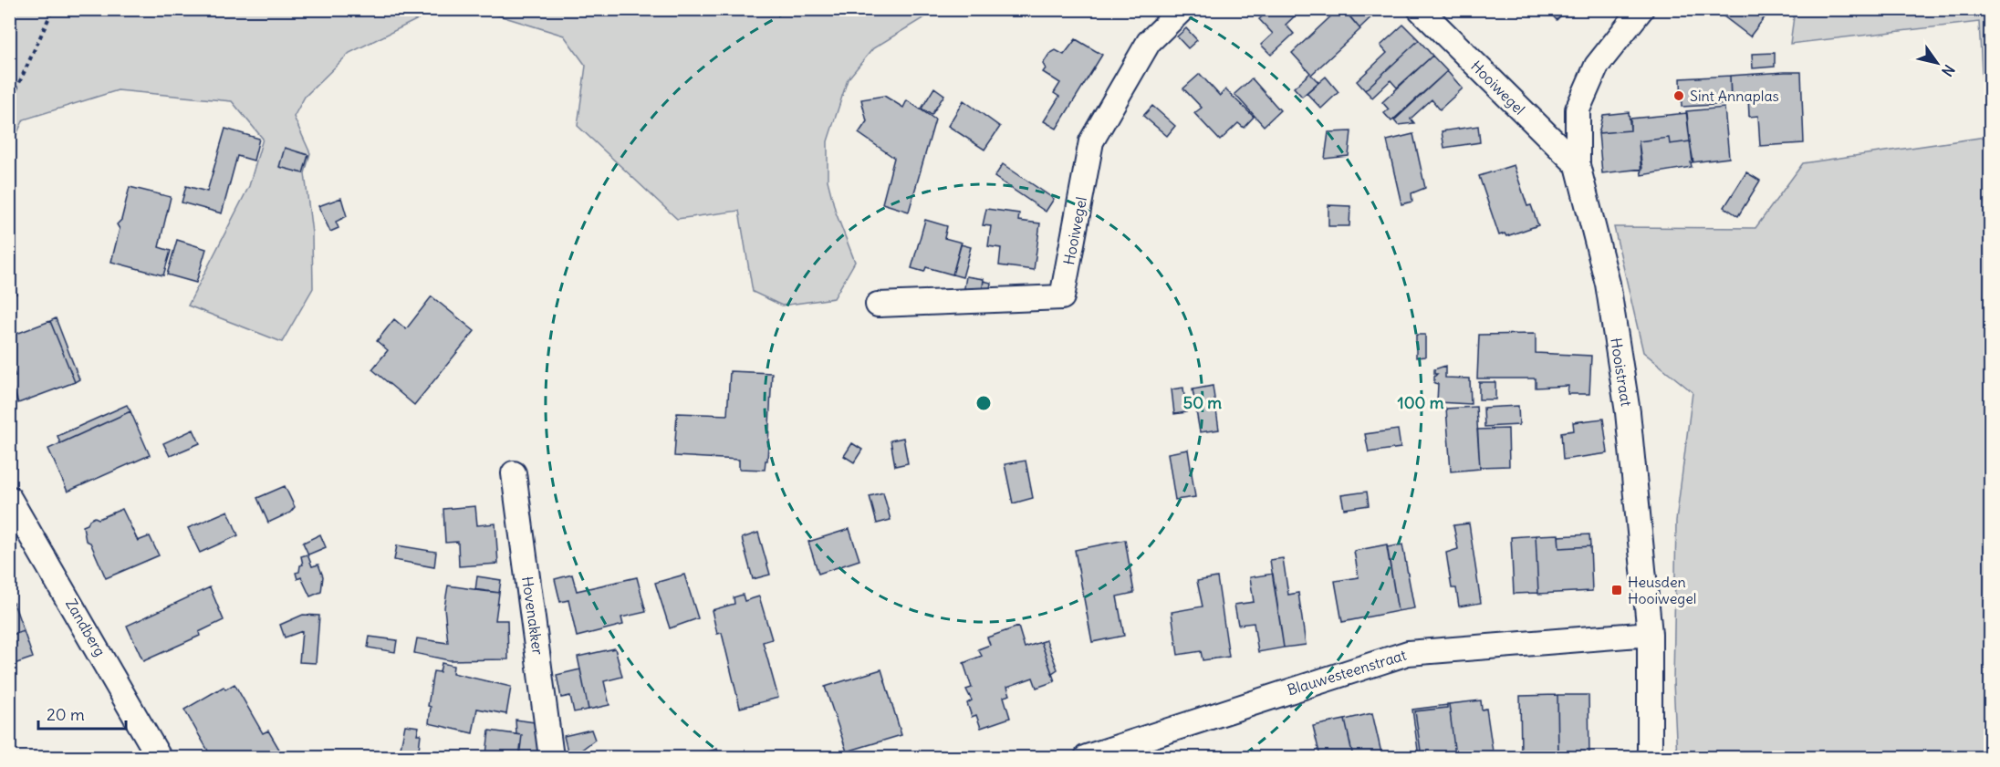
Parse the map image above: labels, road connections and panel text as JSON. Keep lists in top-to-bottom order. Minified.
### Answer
{"streets":{"street":["Hooiwegel","Hooistraat","Hovenakker","Zandberg","Blauwesteenstraat"]},"crossings":[["Hooiwegel","Hooistraat"],["Hooistraat","Blauwesteenstraat"]],"places":{"other":["Sint Annaplas"],"transit":["Heusden Hooiwegel"]},"scale_bar":"20 m","north":"bottom right","rings":["50 m","100 m"]}
